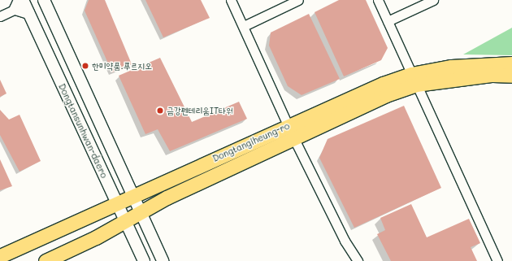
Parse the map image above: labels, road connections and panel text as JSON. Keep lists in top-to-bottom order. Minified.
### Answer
{"streets":{"main road":["Dongtangiheung-ro"],"street":["Dongtansunhwan-daero"]},"crossings":[["Dongtansunhwan-daero","Dongtangiheung-ro"]],"places":["한미약품.푸르지오","금강펜테리움IT타워"]}
